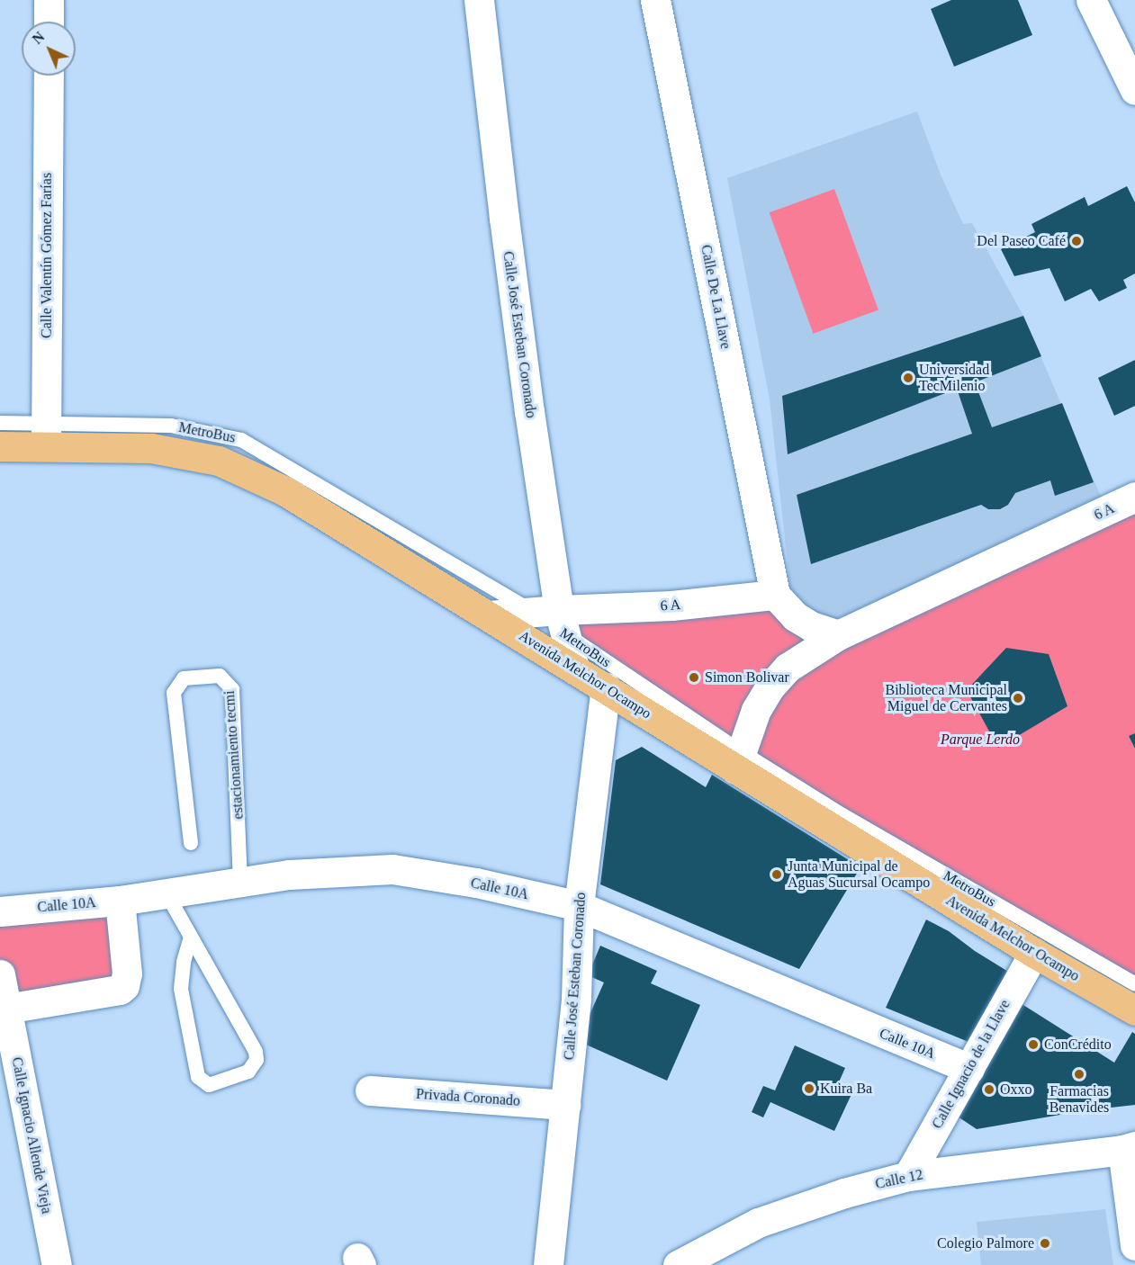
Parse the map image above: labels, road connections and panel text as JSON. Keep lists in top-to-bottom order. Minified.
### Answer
{"streets":{"main road":["Avenida Melchor Ocampo"],"street":["Calle Valentín Gómez Farías","Calle De La Llave","Calle José Esteban Coronado","6 A","Calle 10A","Calle Ignacio de la Llave","Privada Coronado","Calle Ignacio Allende Vieja","Calle 12"],"lane":["MetroBus","estacionamiento tecmi"]},"crossings":[["Calle Valentín Gómez Farías","MetroBus"],["Calle Valentín Gómez Farías","Avenida Melchor Ocampo"],["Calle De La Llave","6 A"],["Calle José Esteban Coronado","MetroBus"],["Calle José Esteban Coronado","6 A"],["Calle José Esteban Coronado","Avenida Melchor Ocampo"],["Calle José Esteban Coronado","Calle 10A"],["Calle José Esteban Coronado","Privada Coronado"],["MetroBus","6 A"],["MetroBus","Avenida Melchor Ocampo"],["6 A","Avenida Melchor Ocampo"],["Avenida Melchor Ocampo","Calle Ignacio de la Llave"],["estacionamiento tecmi","Calle 10A"],["Calle 10A","Calle Ignacio de la Llave"],["Calle Ignacio de la Llave","Calle 12"]],"parks":["Parque Lerdo"],"places":["Del Paseo Café","Universidad TecMilenio","Simon Bolivar","Biblioteca Municipal Miguel de Cervantes","Junta Municipal de Aguas Sucursal Ocampo","ConCrédito","Farmacias Benavides","Kuira Ba","Oxxo","Colegio Palmore"],"north":"top left"}
